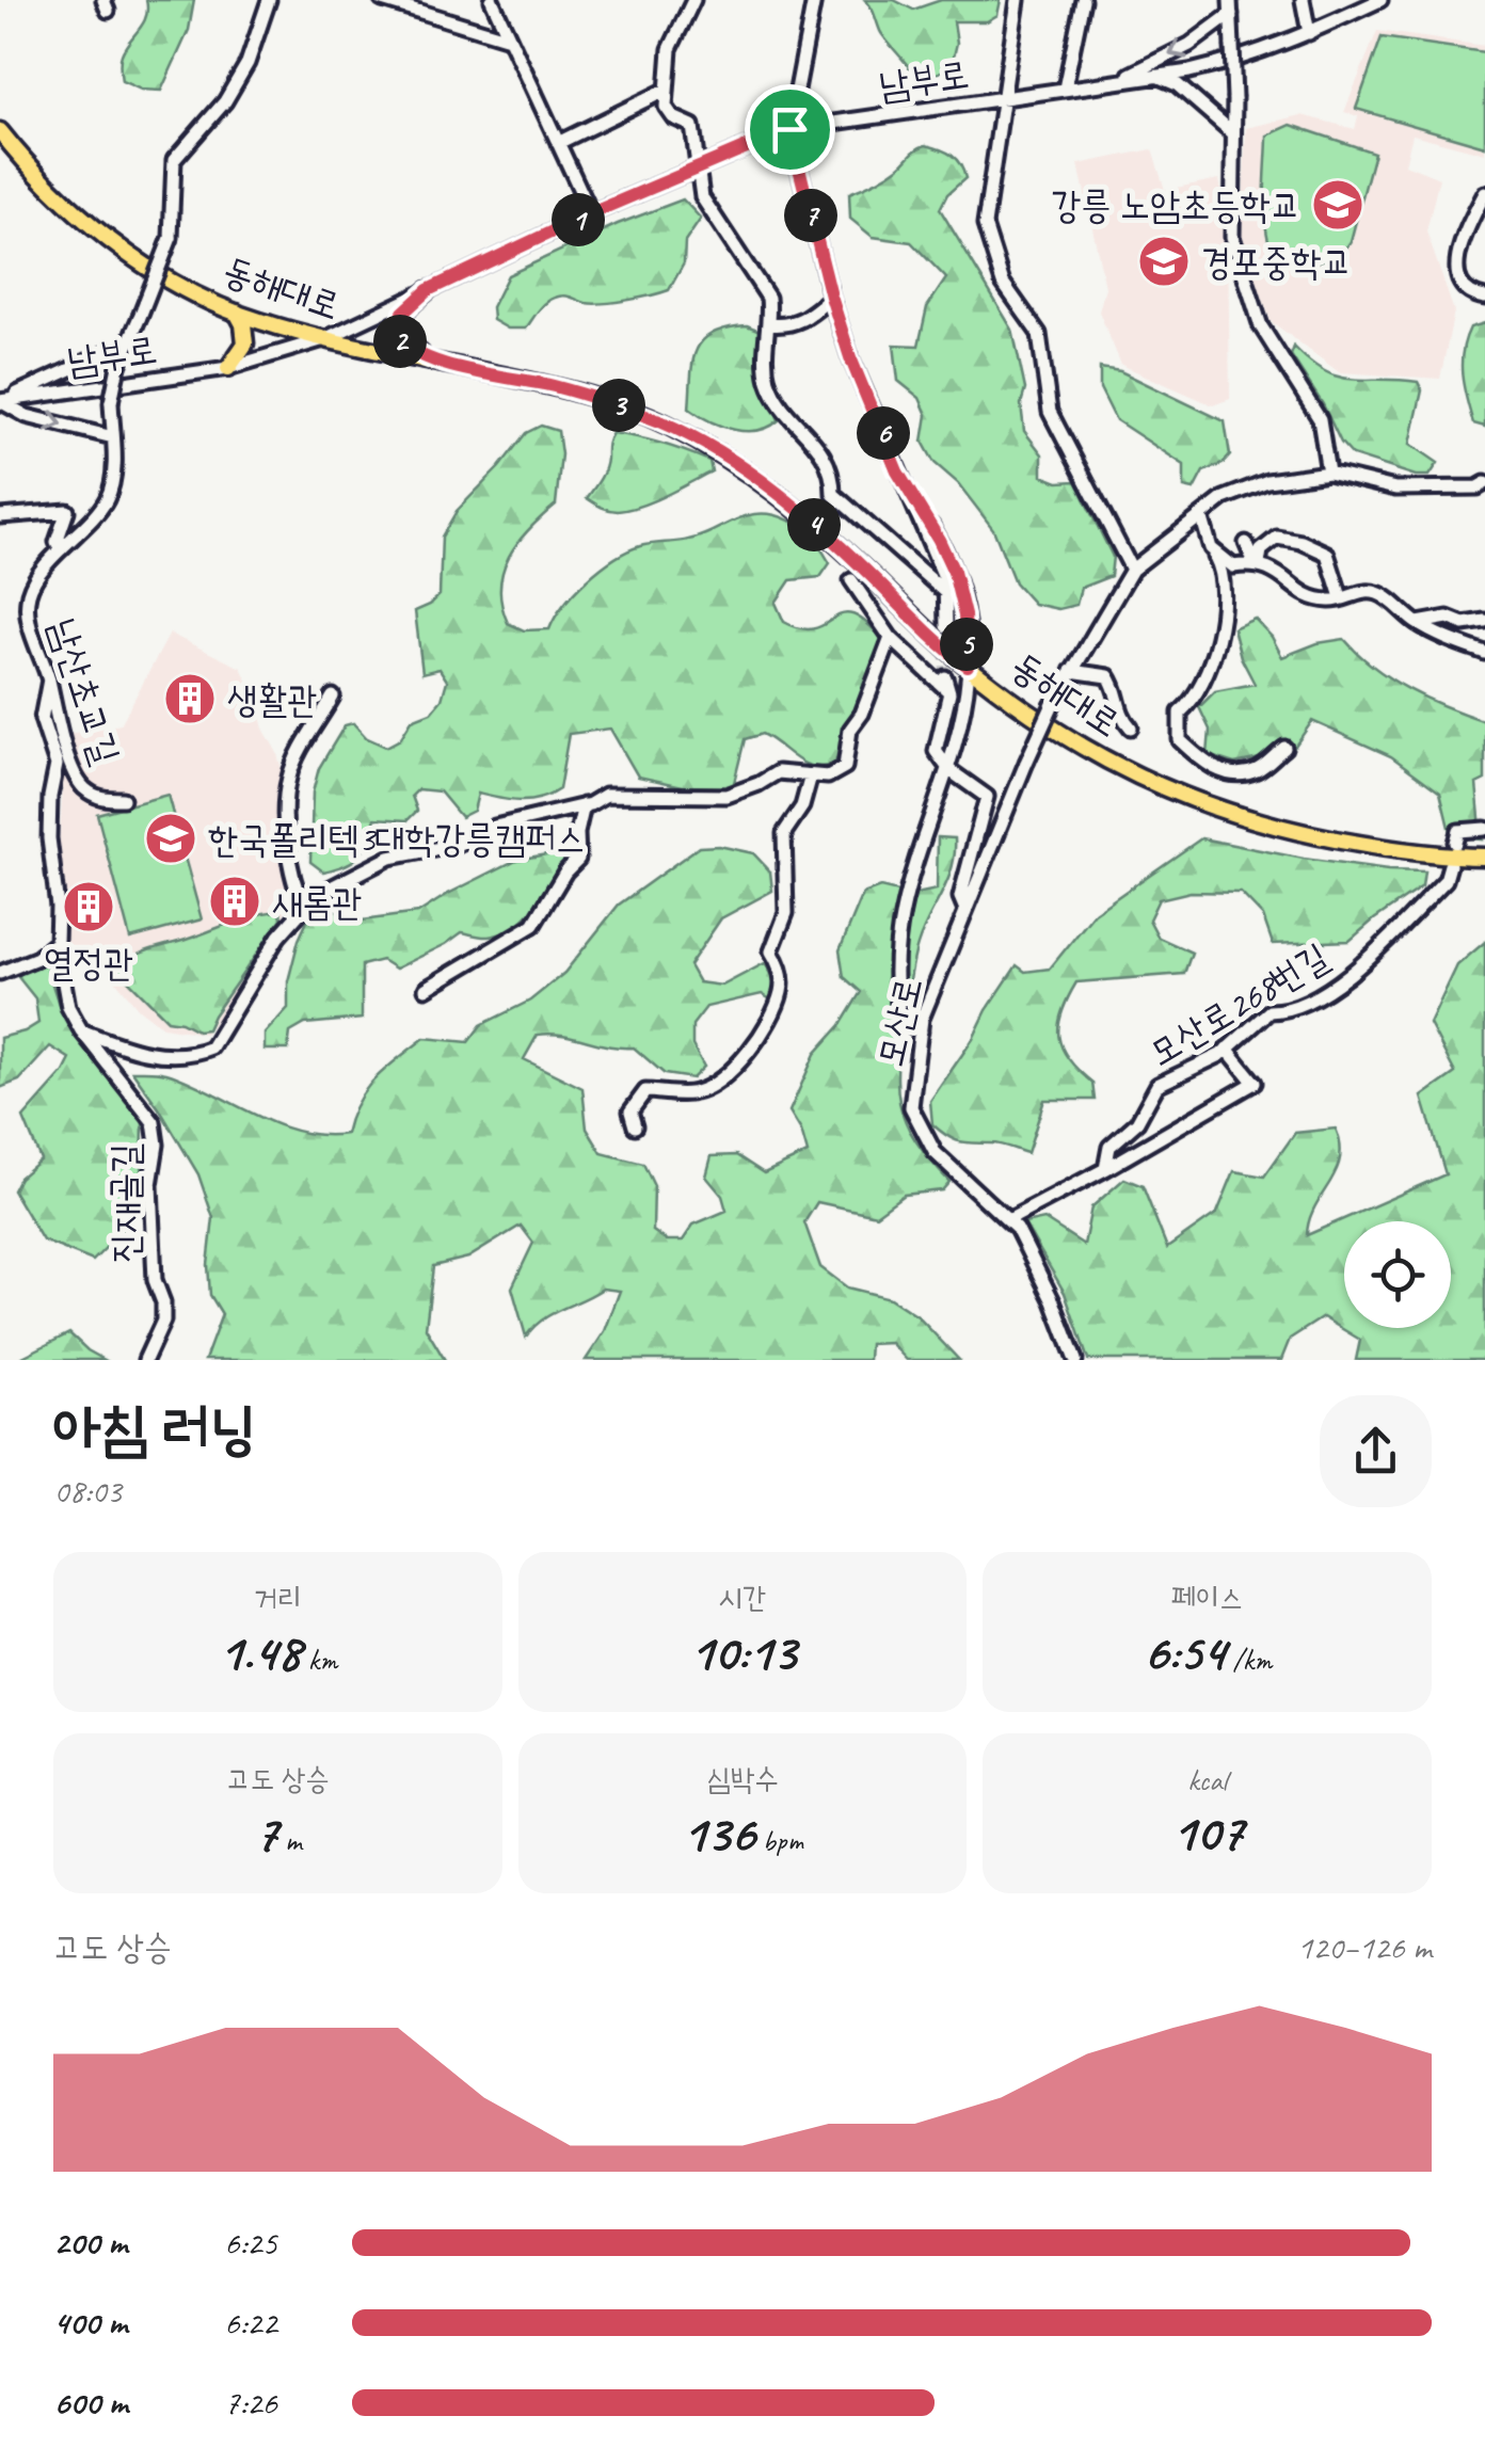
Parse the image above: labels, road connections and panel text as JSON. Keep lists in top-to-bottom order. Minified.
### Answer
{"streets":{"main road":["동해대로"],"street":["남부로","남산초교길","모산로268번길","모산로","진재골길"]},"crossings":[["남부로","동해대로"],["남산초교길","진재골길"],["모산로268번길","모산로"]],"places":{"school or university":["강릉 노암초등학교","경포중학교","한국폴리텍3대학강릉캠퍼스"],"building":["생활관","새롬관","열정관"]},"page":{"pins":["7","1","2","3","6","4","5"],"heading":["아침 러닝","08:03"],"stats":[["거리","1.48 km"],["시간","10:13"],["페이스","6:54 /km"],["고도 상승","7 m"],["심박수","136 bpm"],["kcal","107"]],"chart":["고도 상승","120–126 m"],"list":[{"name":"200 m","note":"6:25"},{"name":"400 m","note":"6:22"},{"name":"600 m","note":"7:26"}]}}
